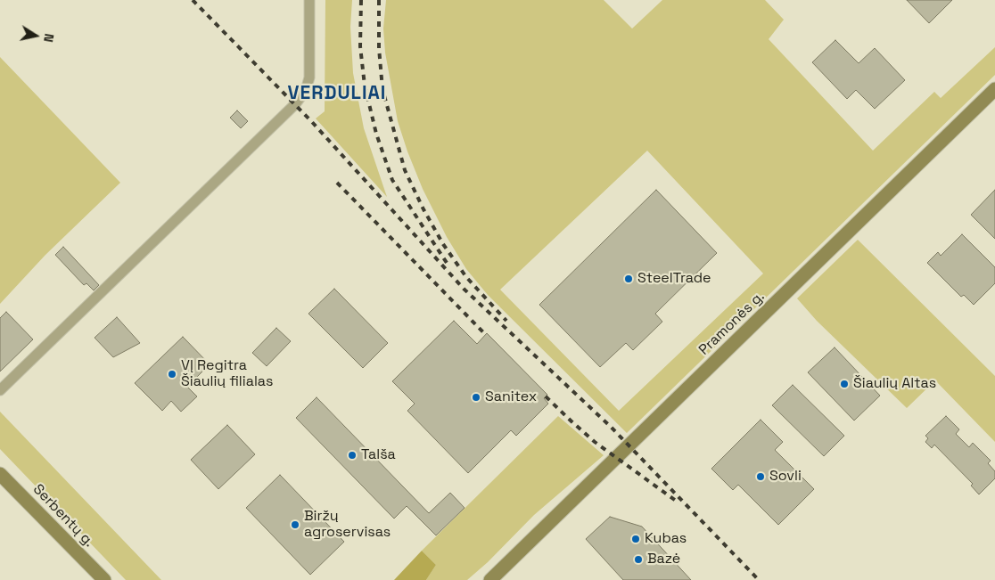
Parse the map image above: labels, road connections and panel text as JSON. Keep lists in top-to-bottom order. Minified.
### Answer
{"streets":{"main road":["Pramonės g.","Serbentų g."]},"districts":["VERDULIAI"],"places":["SteelTrade","VĮ Regitra Šiaulių filialas","Šiaulių Altas","Sanitex","Talša","Sovli","Biržų agroservisas","Kubas","Bazė"],"north":"right"}
